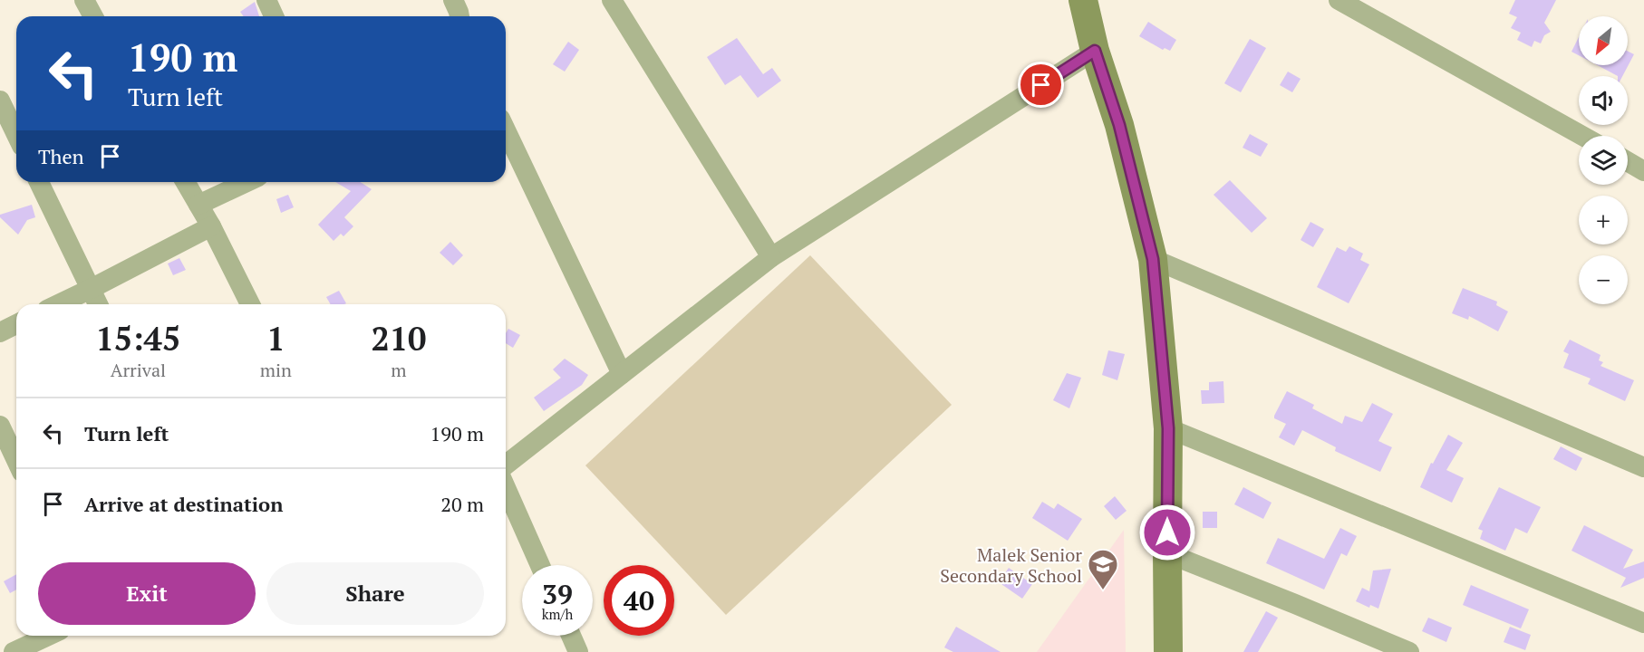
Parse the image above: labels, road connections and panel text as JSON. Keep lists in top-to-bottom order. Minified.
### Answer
{"places":{"school or university":["Malek Senior Secondary School"]},"north":"bottom left","page":{"map_buttons":["+","−"],"turn":["190 m","Turn left"],"then":"Then","eta":["15:45","Arrival","1","min","210","m"],"list":[{"name":"Turn left","value":"190 m"},{"name":"Arrive at destination","value":"20 m"}],"buttons":["Exit","Share"],"speed":"39 km/h","limit":"40"}}
